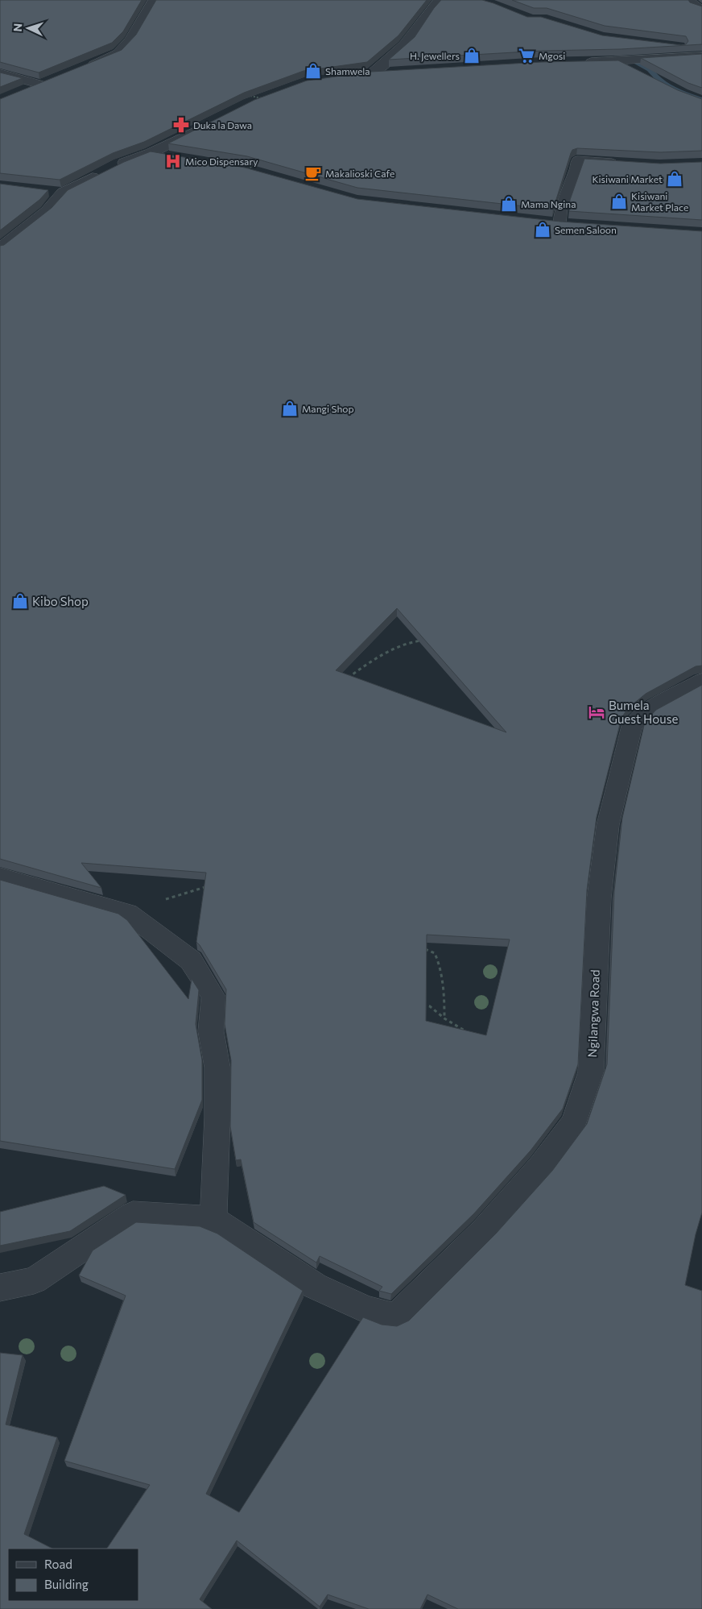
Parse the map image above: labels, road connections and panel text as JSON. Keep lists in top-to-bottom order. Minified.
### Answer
{"streets":{"street":["Ngilangwa Road"]},"places":{"shop":["H. Jewellers","Shamwela","Kisiwani Market","Kisiwani Market Place","Mama Ngina","Semen Saloon","Mangi Shop","Kibo Shop"],"supermarket":["Mgosi"],"pharmacy":["Duka la Dawa"],"hospital":["Mico Dispensary"],"cafe":["Makalioski Cafe"],"hotel":["Bumela Guest House"]},"legend":["Road","Building"],"north":"left"}
